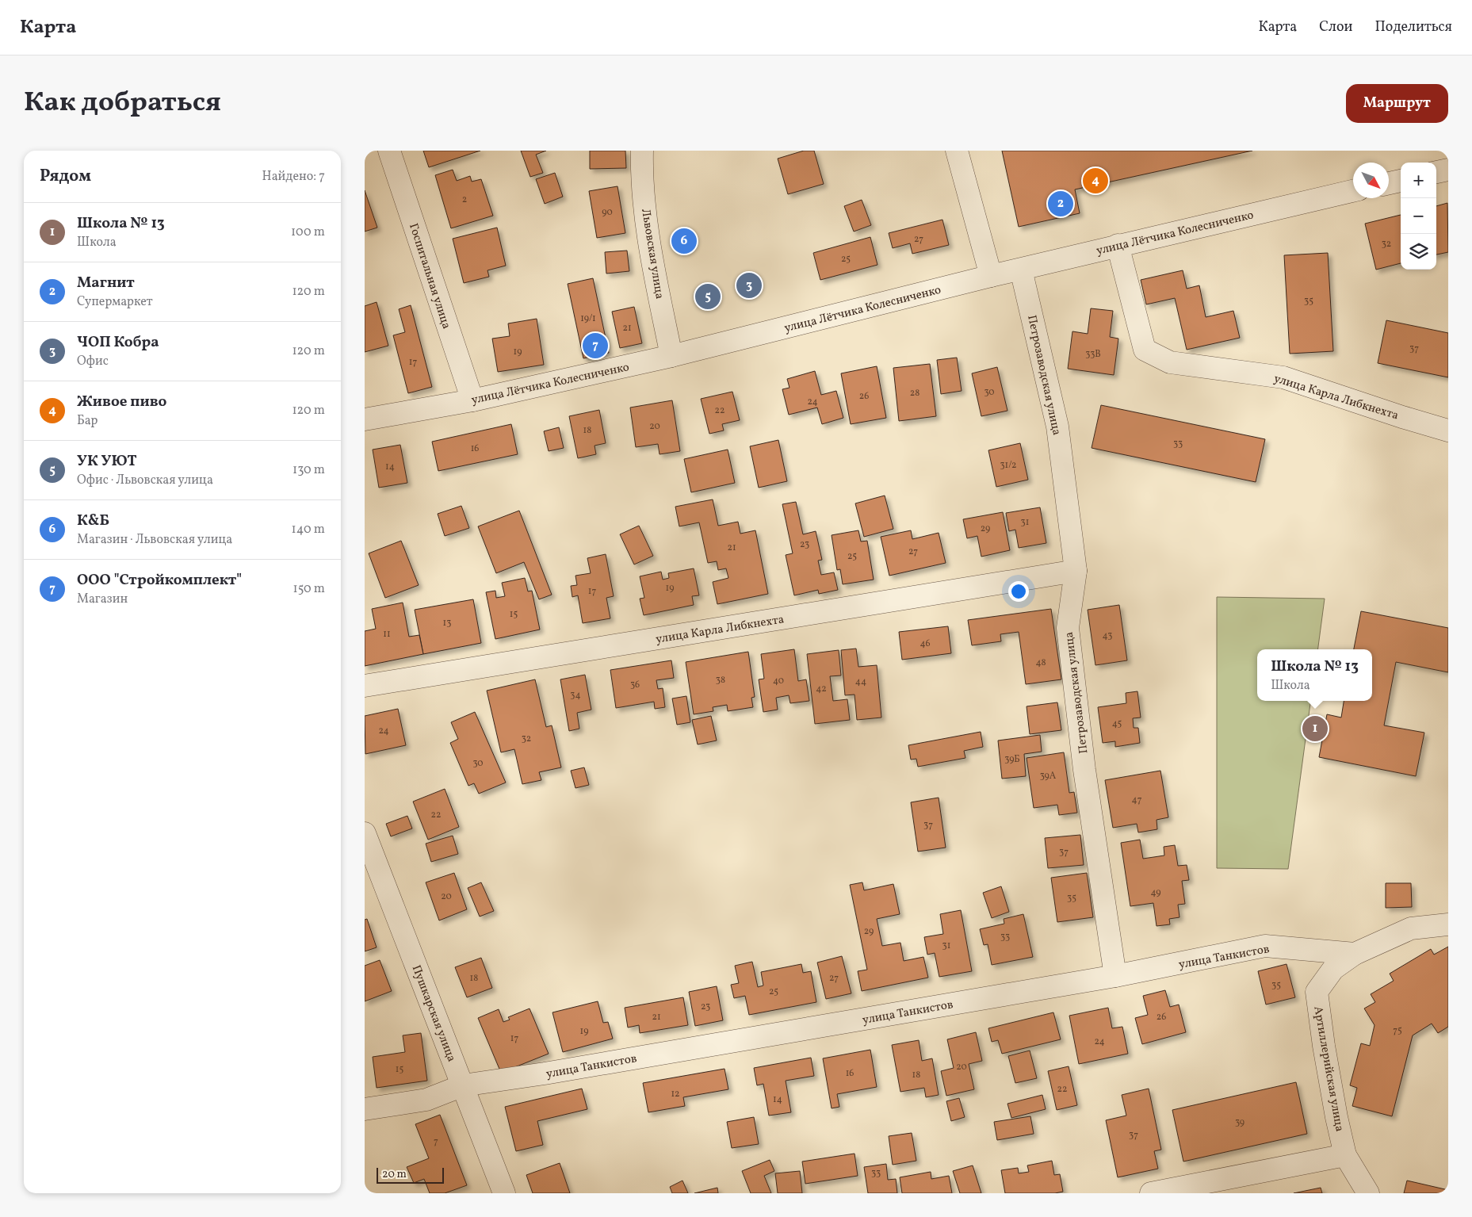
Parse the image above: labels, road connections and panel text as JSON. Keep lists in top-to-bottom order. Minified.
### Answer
{"streets":{"street":["улица Лётчика Колесниченко","Львовская улица","Госпитальная улица","Петрозаводская улица","улица Карла Либкнехта","улица Танкистов","Пушкарская улица","Артиллерийская улица"]},"crossings":[["улица Лётчика Колесниченко","Львовская улица"],["улица Лётчика Колесниченко","Госпитальная улица"],["улица Лётчика Колесниченко","Петрозаводская улица"],["улица Лётчика Колесниченко","улица Карла Либкнехта"],["Петрозаводская улица","улица Карла Либкнехта"],["Петрозаводская улица","улица Танкистов"],["улица Танкистов","Пушкарская улица"],["улица Танкистов","Артиллерийская улица"]],"house_numbers":["2","90","27","32","25","35","19/1","21","37","19","33В","17","30","28","26","24","22","20","18","33","16","31/2","14","31","29","23","21","27","25","19","17","15","13","11","43","46","48","38","40","44","36","42","34","45","24","32","39Б","30","39А","47","22","37","37","49","20","35","29","33","31","18","27","35","25","23","21","26","75","19","17","24","20","15","16","18","22","12","14","39","37","7","33"],"scale_bar":"20 m","north":"bottom right","page":{"header":"Карта","nav":["Карта","Слои","Поделиться"],"title":"Как добраться","buttons":"Маршрут","heading":["Рядом","Найдено: 7"],"map_buttons":["+","−"],"pins":["4","2","6","3","5","7","1"],"list":[{"mark":"1","name":"Школа № 13","note":"Школа","value":"100 m"},{"mark":"2","name":"Магнит","note":"Супермаркет","value":"120 m"},{"mark":"3","name":"ЧОП Кобра","note":"Офис","value":"120 m"},{"mark":"4","name":"Живое пиво","note":"Бар","value":"120 m"},{"mark":"5","name":"УК УЮТ","note":"Офис · Львовская улица","value":"130 m"},{"mark":"6","name":"К&Б","note":"Магазин · Львовская улица","value":"140 m"},{"mark":"7","name":"ООО \"Стройкомплект\"","note":"Магазин","value":"150 m"}],"popup":["Школа № 13","Школа"],"scale":"20 m"}}
